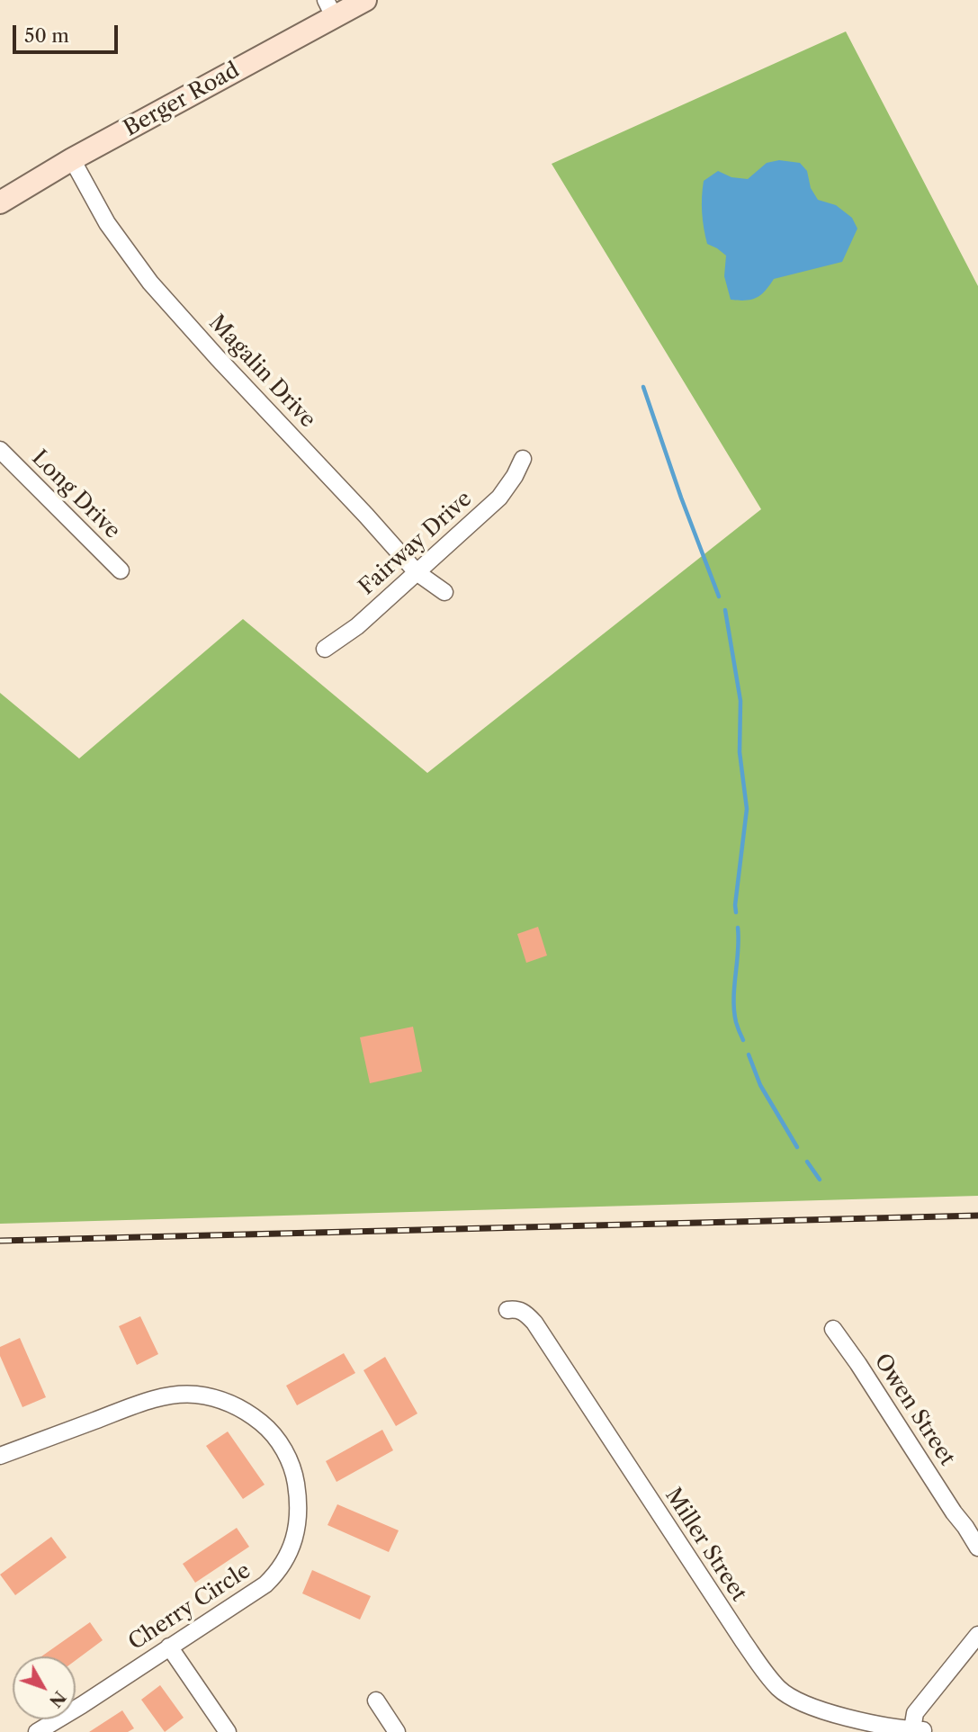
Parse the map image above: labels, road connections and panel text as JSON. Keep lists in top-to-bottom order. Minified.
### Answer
{"streets":{"street":["Berger Road","Magalin Drive","Long Drive","Fairway Drive","Owen Street","Miller Street","Cherry Circle"]},"crossings":[["Berger Road","Magalin Drive"],["Magalin Drive","Fairway Drive"]],"scale_bar":"50 m","north":"bottom right"}
